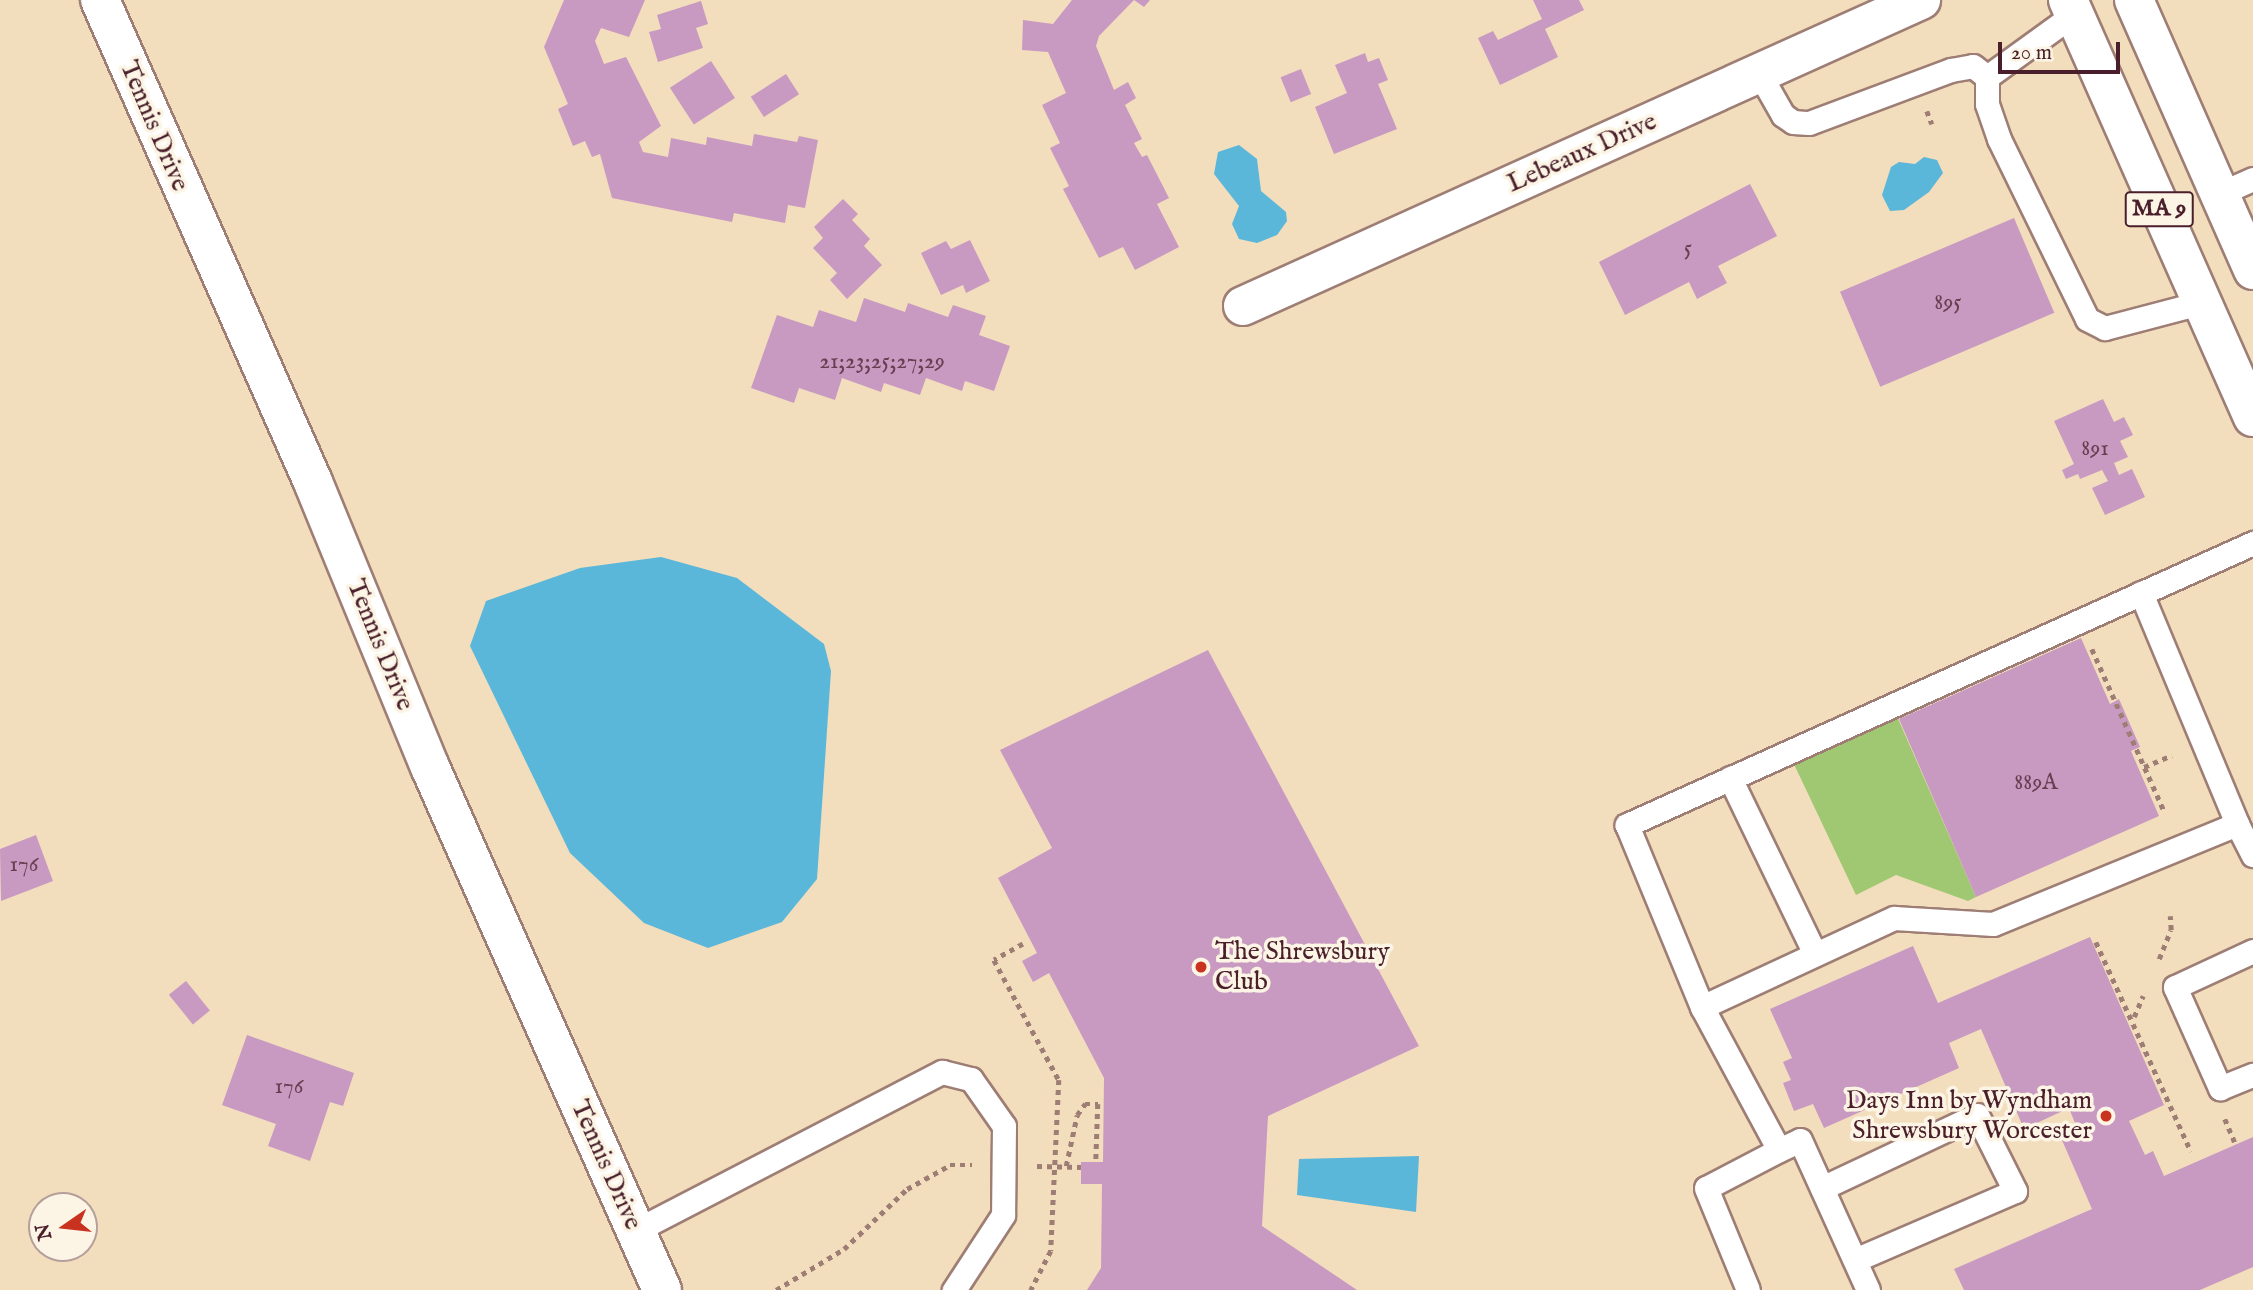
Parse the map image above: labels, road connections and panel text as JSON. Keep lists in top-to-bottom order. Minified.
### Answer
{"streets":{"main road":["Tennis Drive","Lebeaux Drive","MA 9"]},"places":["The Shrewsbury Club","Days Inn by Wyndham Shrewsbury Worcester"],"house_numbers":["5","895","21;23;25;27;29","891","889A","176","176"],"scale_bar":"20 m","north":"left"}
